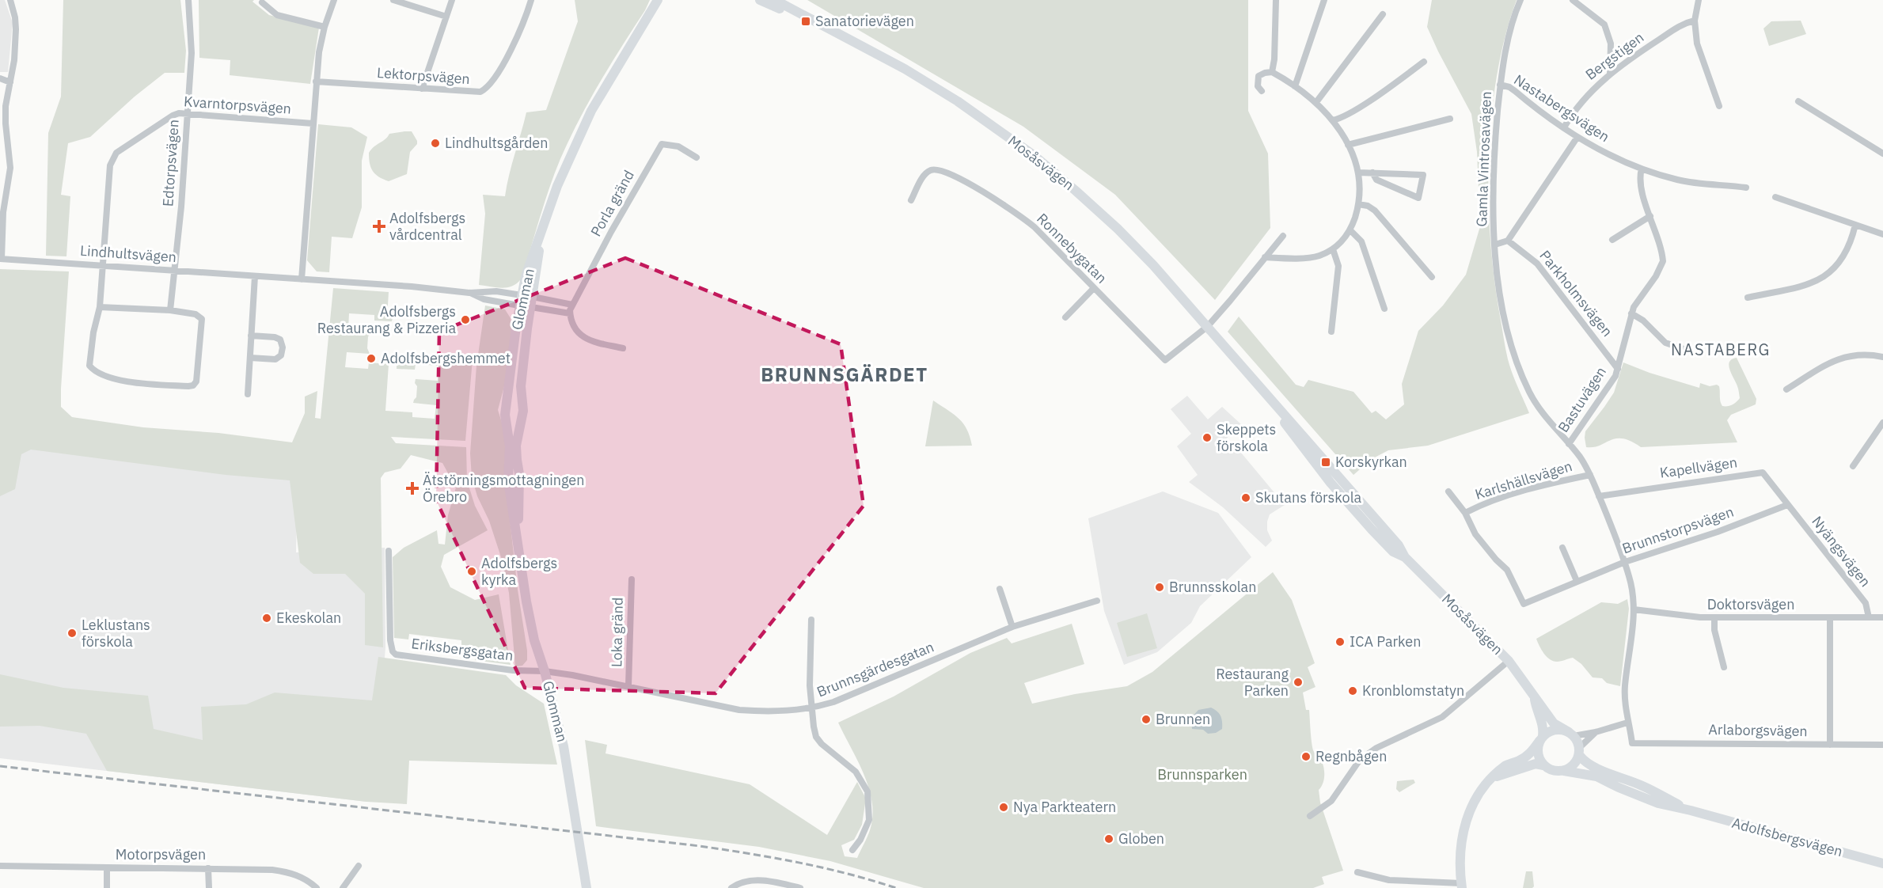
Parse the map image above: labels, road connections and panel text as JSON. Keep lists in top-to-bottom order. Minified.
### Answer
{"streets":{"main road":["Mosåsvägen","Glomman","Adolfsbergsvägen"],"street":["Bergstigen","Lektorpsvägen","Kvarntorpsvägen","Nastabergsvägen","Gamla Vintrosavägen","Edtorpsvägen","Porla gränd","Ronnebygatan","Lindhultsvägen","Parkholmsvägen","Bastuvägen","Kapellvägen","Karlshällsvägen","Brunnstorpsvägen","Nyängsvägen","Doktorsvägen","Loka gränd","Eriksbergsgatan","Brunnsgärdesgatan","Arlaborgsvägen","Motorpsvägen"]},"crossings":[["Bergstigen","Nastabergsvägen"],["Kvarntorpsvägen","Edtorpsvägen"],["Kvarntorpsvägen","Lindhultsvägen"],["Nastabergsvägen","Gamla Vintrosavägen"],["Nastabergsvägen","Bastuvägen"],["Gamla Vintrosavägen","Bastuvägen"],["Gamla Vintrosavägen","Kapellvägen"],["Gamla Vintrosavägen","Karlshällsvägen"],["Gamla Vintrosavägen","Brunnstorpsvägen"],["Gamla Vintrosavägen","Doktorsvägen"],["Gamla Vintrosavägen","Arlaborgsvägen"],["Edtorpsvägen","Lindhultsvägen"],["Mosåsvägen","Ronnebygatan"],["Mosåsvägen","Adolfsbergsvägen"],["Lindhultsvägen","Glomman"],["Parkholmsvägen","Bastuvägen"],["Glomman","Eriksbergsgatan"],["Glomman","Brunnsgärdesgatan"],["Kapellvägen","Brunnstorpsvägen"],["Kapellvägen","Nyängsvägen"],["Karlshällsvägen","Brunnstorpsvägen"],["Brunnstorpsvägen","Nyängsvägen"],["Nyängsvägen","Doktorsvägen"],["Loka gränd","Brunnsgärdesgatan"],["Eriksbergsgatan","Brunnsgärdesgatan"]],"districts":["NASTABERG","BRUNNSGÄRDET"],"parks":["Brunnsparken"],"places":{"transit":["Sanatorievägen","Korskyrkan"],"other":["Lindhultsgården","Adolfsbergs Restaurang & Pizzeria","Adolfsbergshemmet","Skeppets förskola","Skutans förskola","Adolfsbergs kyrka","Brunnsskolan","Ekeskolan","Leklustans förskola","ICA Parken","Restaurang Parken","Kronblomstatyn","Brunnen","Regnbågen","Nya Parkteatern","Globen"],"health":["Adolfsbergs vårdcentral","Ätstörningsmottagningen Örebro"]}}
